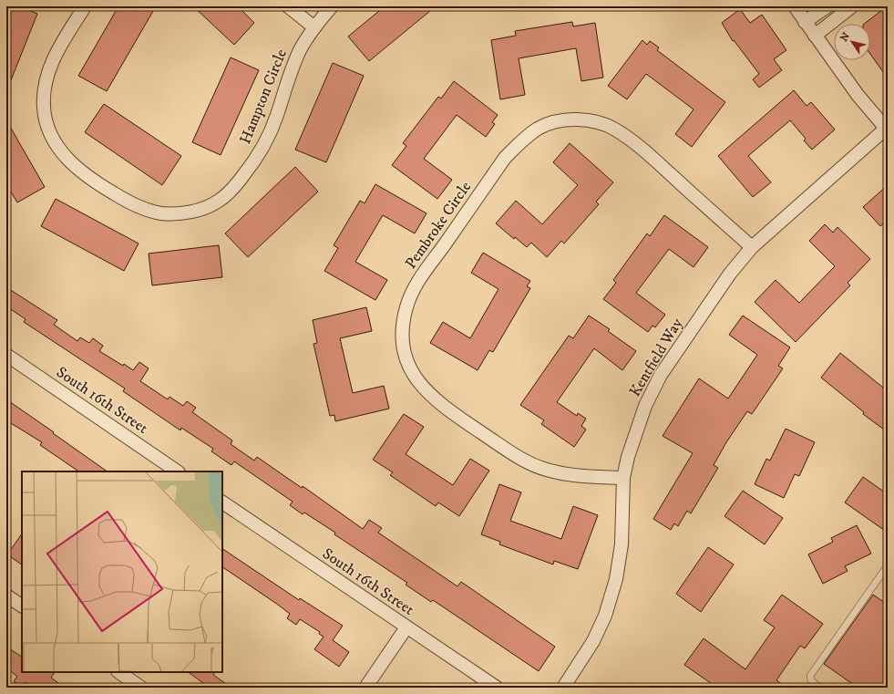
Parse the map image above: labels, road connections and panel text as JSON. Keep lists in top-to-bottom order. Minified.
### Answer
{"streets":{"street":["Hampton Circle","Pembroke Circle","Kentfield Way","South 16th Street"]},"crossings":[["Pembroke Circle","Kentfield Way"]],"north":"top left"}
